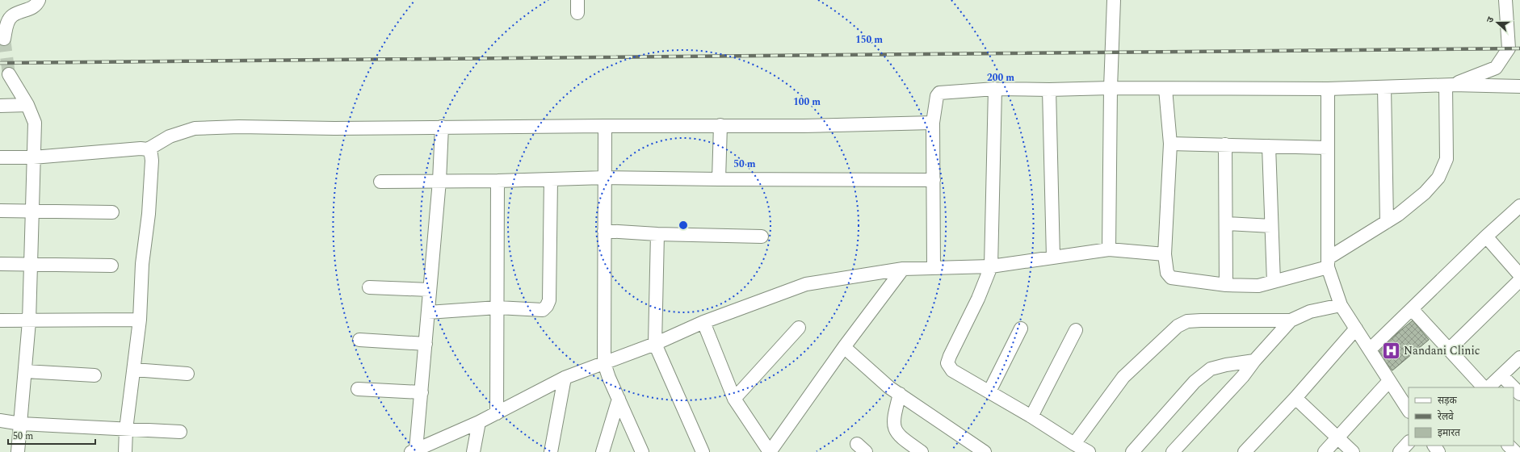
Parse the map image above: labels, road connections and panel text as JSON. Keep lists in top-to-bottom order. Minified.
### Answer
{"places":{"hospital":["Nandani Clinic"]},"legend":["सड़क","रेलवे","इमारत"],"scale_bar":"50 m","north":"left","rings":["150 m","200 m","100 m","50 m"]}
